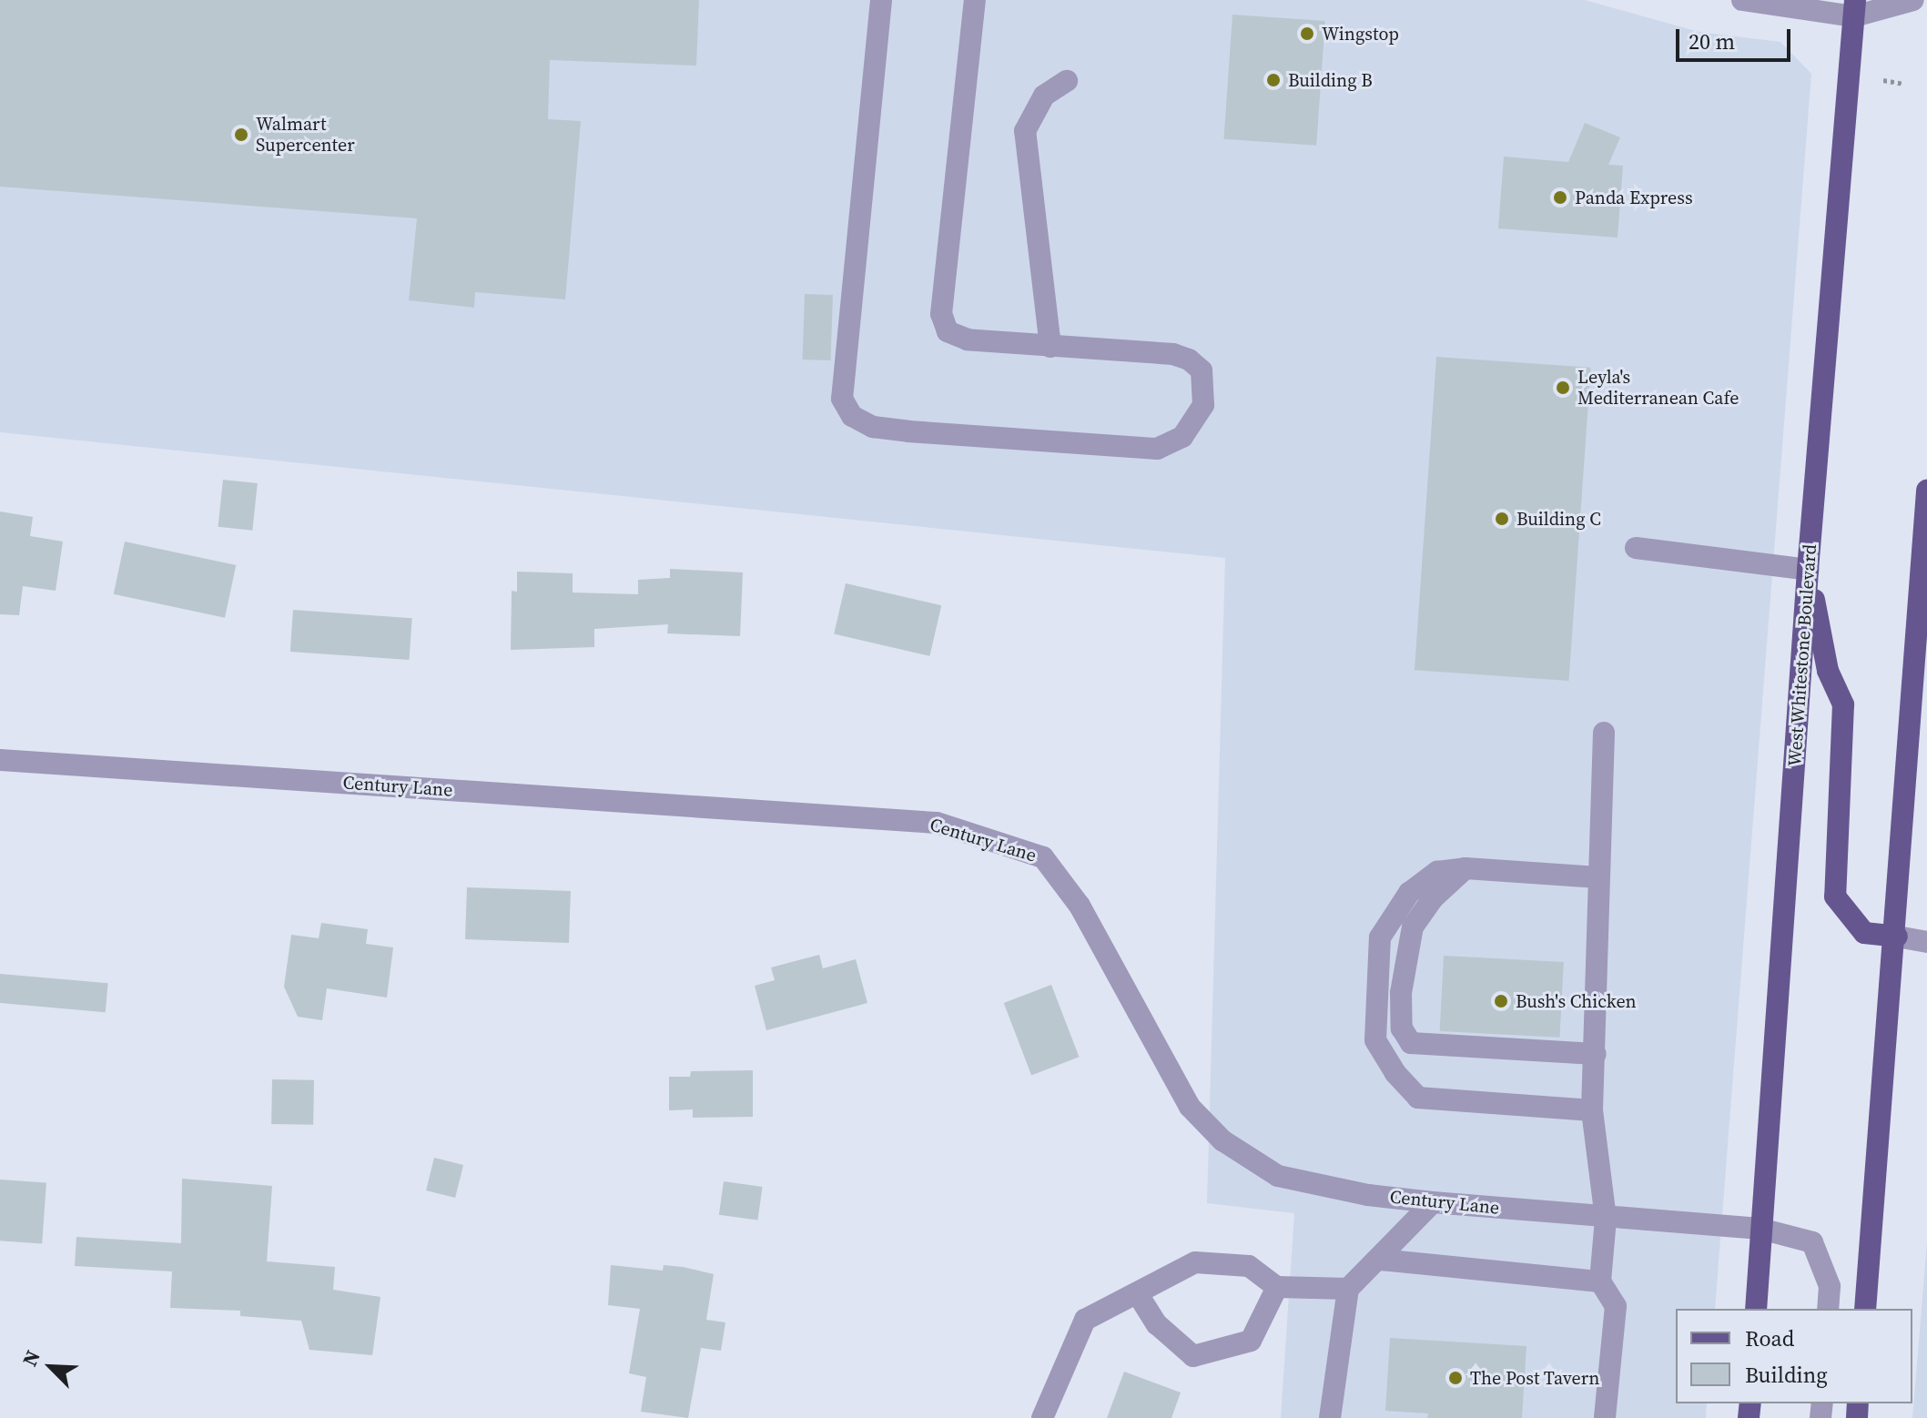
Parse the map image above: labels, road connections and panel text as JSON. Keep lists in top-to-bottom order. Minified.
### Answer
{"streets":{"main road":["West Whitestone Boulevard"],"street":["Century Lane"]},"crossings":[["West Whitestone Boulevard","Century Lane"]],"places":["Wingstop","Building B","Walmart Supercenter","Panda Express","Leyla's Mediterranean Cafe","Building C","Bush's Chicken","The Post Tavern"],"legend":["Road","Building"],"scale_bar":"20 m","north":"top left"}
